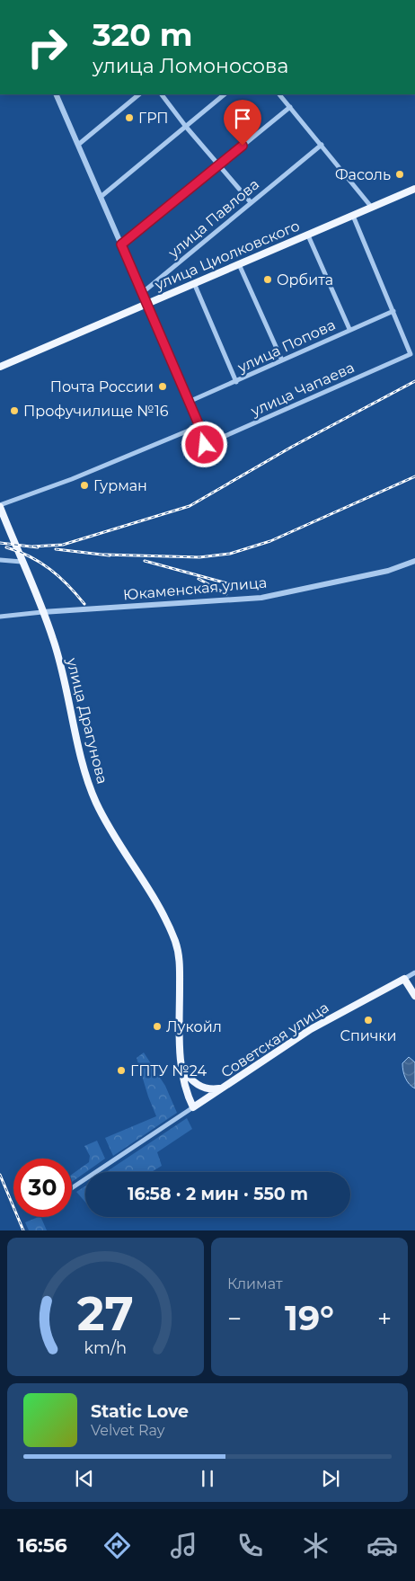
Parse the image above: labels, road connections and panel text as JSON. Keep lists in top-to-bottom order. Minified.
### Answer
{"streets":{"main road":["улица Циолковского","улица Драгунова","Советская улица"],"street":["улица Павлова","улица Попова","улица Чапаева","Юкаменская улица"]},"crossings":[["улица Попова","улица Чапаева"],["Юкаменская улица","улица Драгунова"],["улица Драгунова","Советская улица"]],"places":["ГРП","Фасоль","Орбита","Почта России","Профучилище №16","Гурман","Спички","Лукойл","ГПТУ №24"],"page":{"turn":["320 m","улица Ломоносова"],"limit":"30","trip":"16:58 · 2 мин · 550 m","tile":"Климат","heat":["−","19°","+"],"song":["Static Love","Velvet Ray"],"tabs":"16:56","gauge":["27","km/h"]}}
